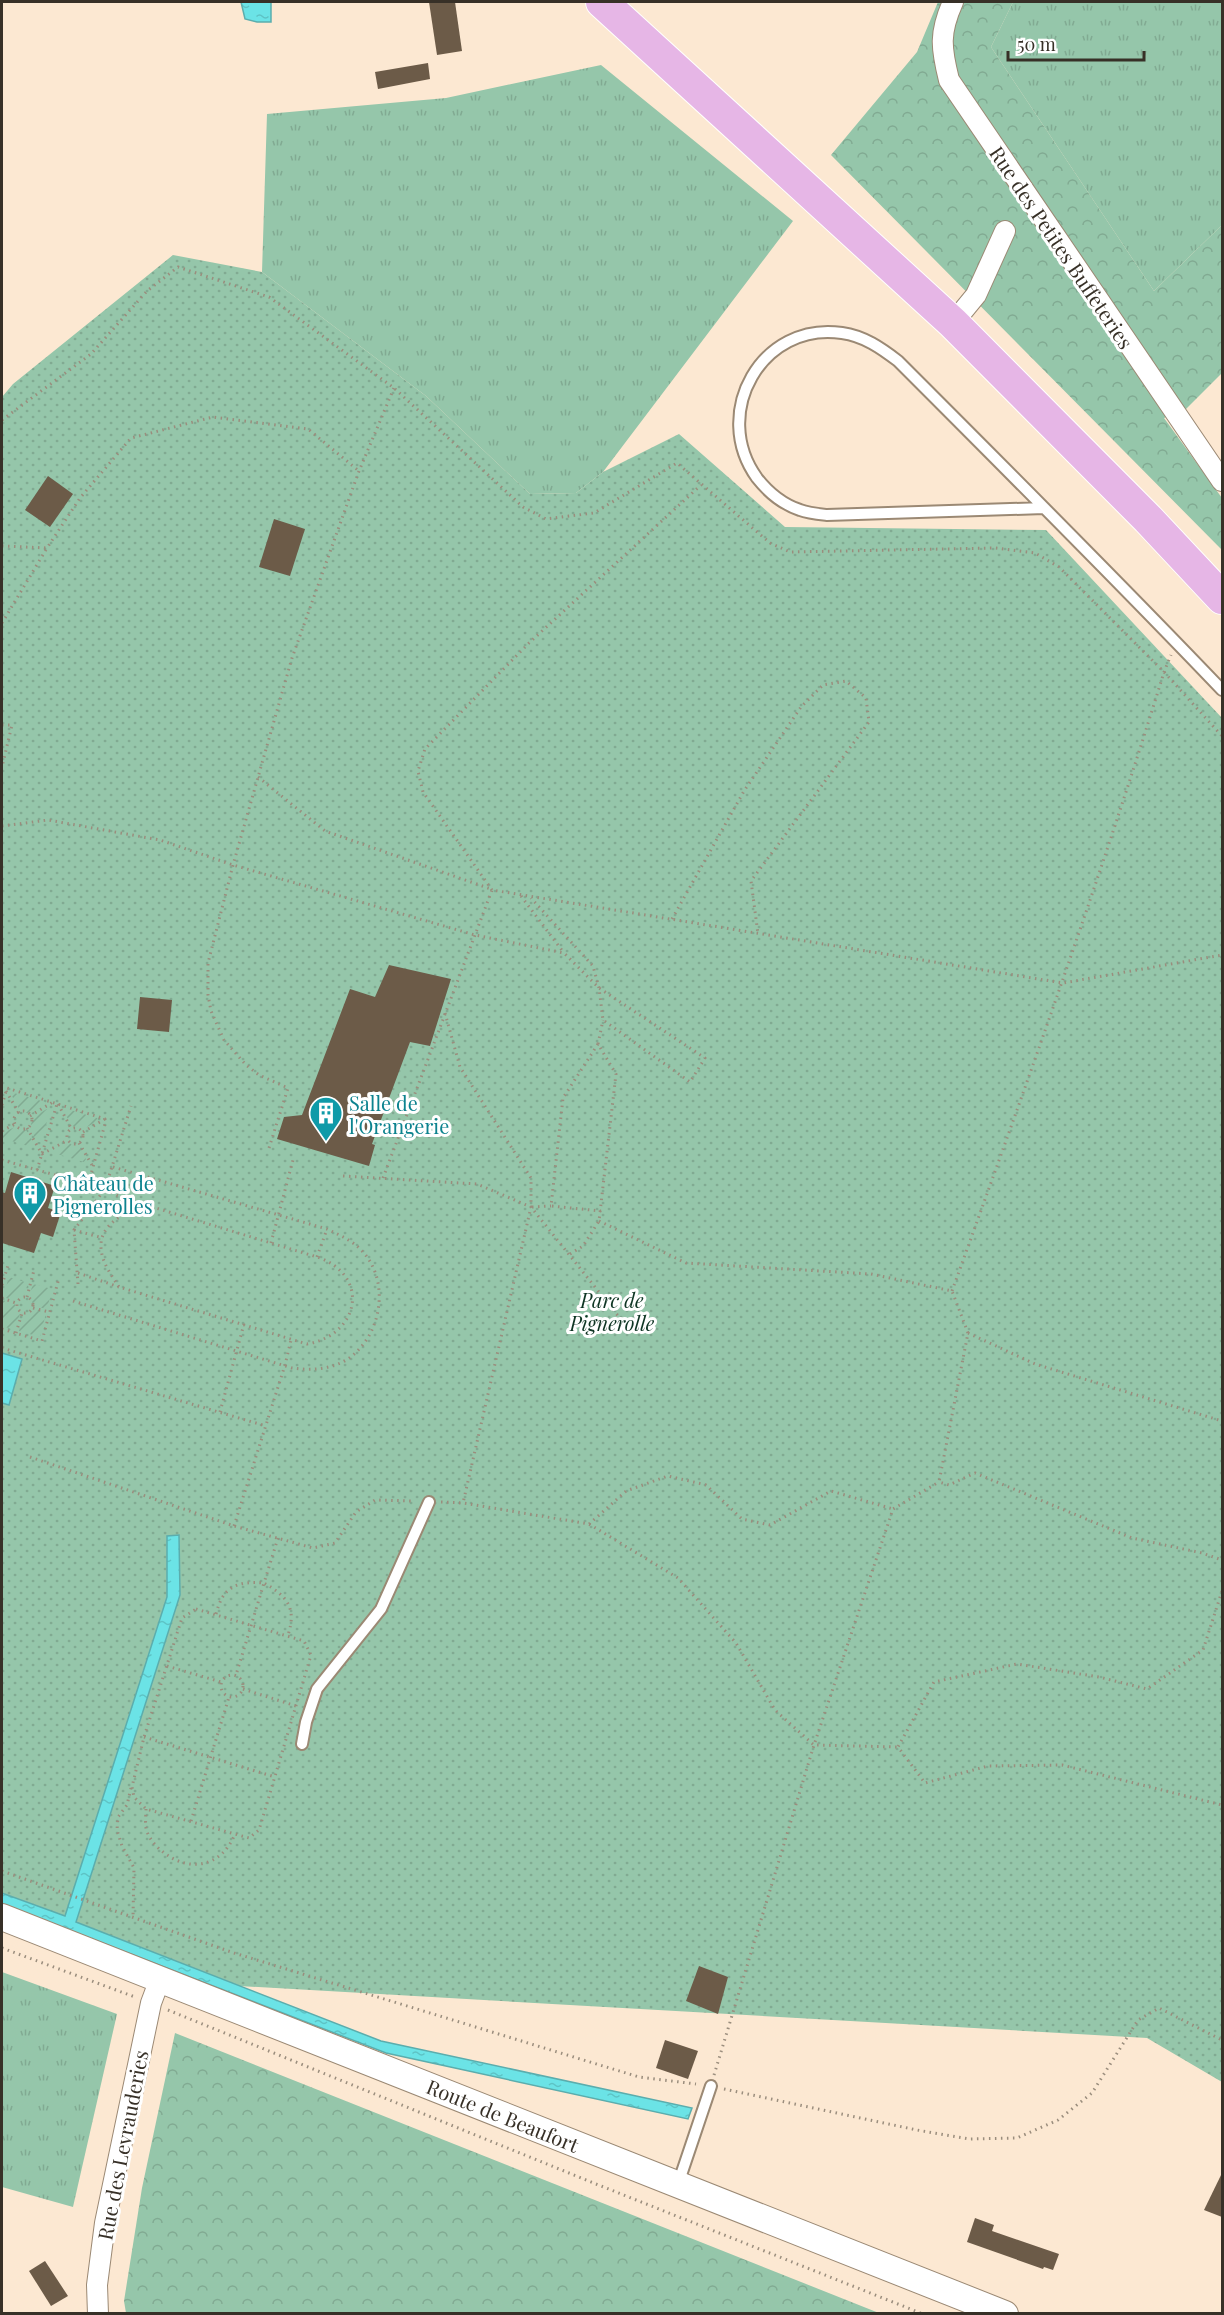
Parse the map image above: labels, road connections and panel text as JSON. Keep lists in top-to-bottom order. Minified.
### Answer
{"streets":{"street":["Rue des Petites Buffeteries","Route de Beaufort","Rue des Levrauderies"]},"crossings":[["Route de Beaufort","Rue des Levrauderies"]],"parks":["Parc de Pignerolle"],"places":{"building":["Salle de l'Orangerie","Château de Pignerolles"]},"scale_bar":"50 m"}
